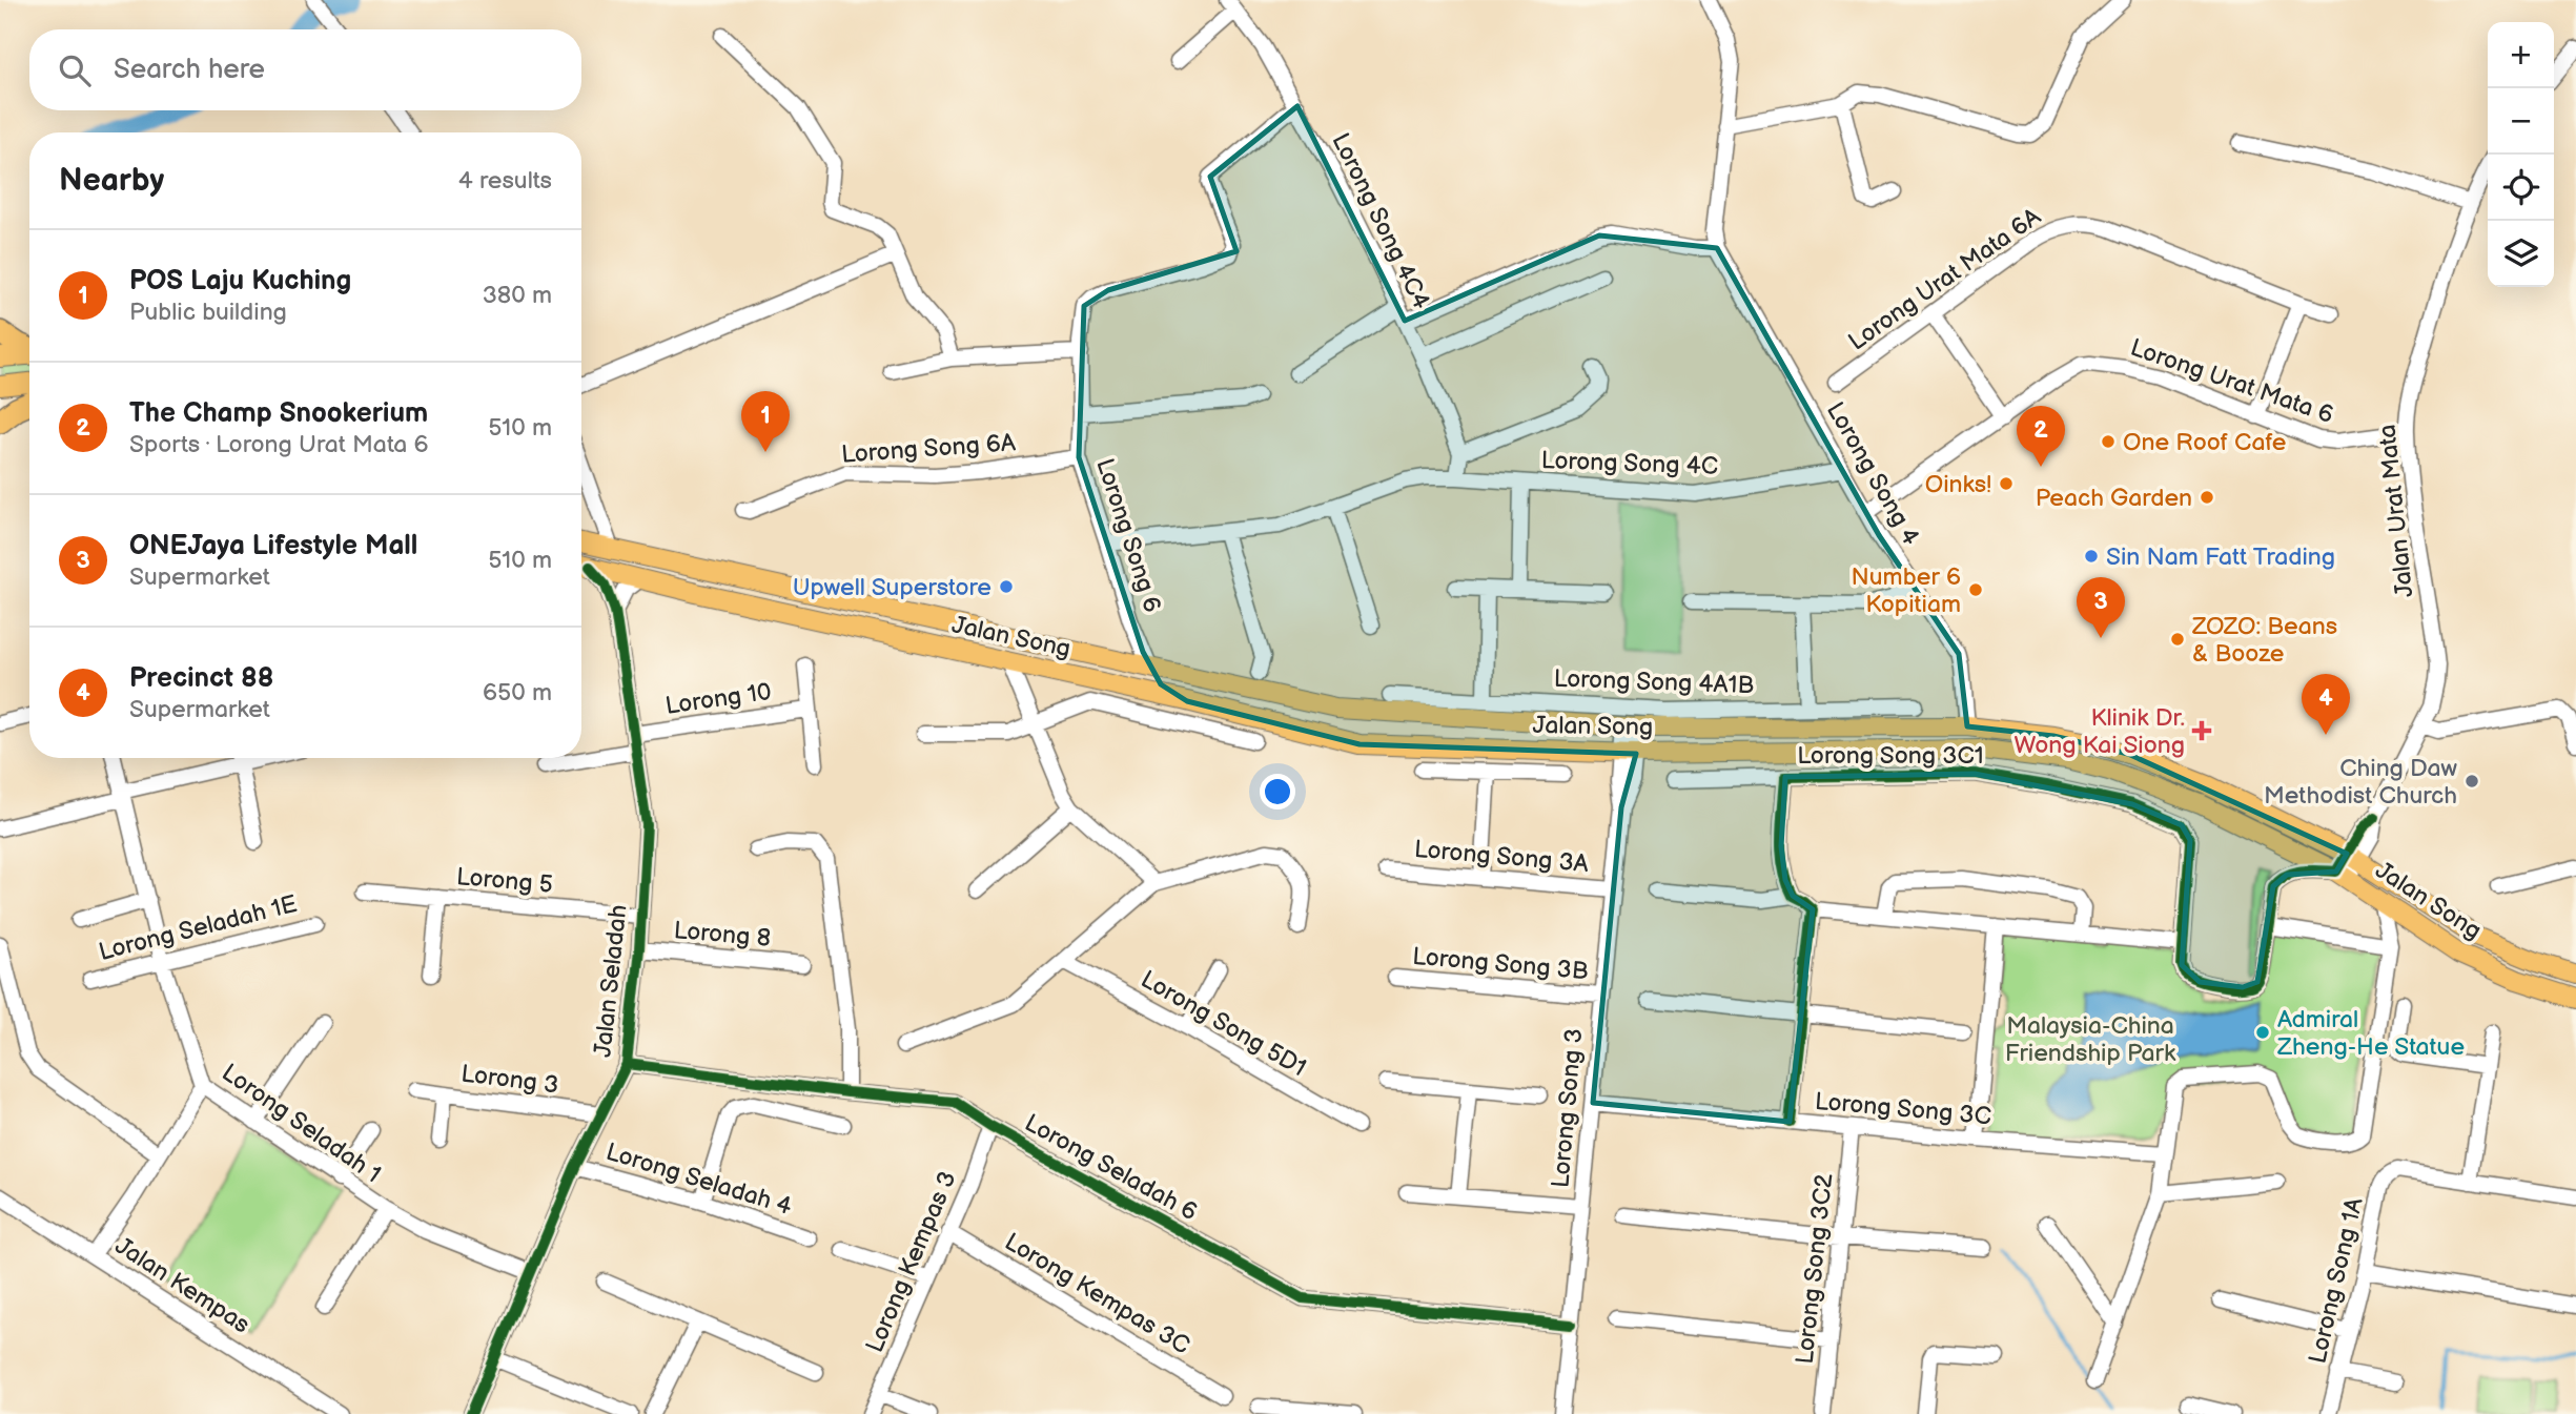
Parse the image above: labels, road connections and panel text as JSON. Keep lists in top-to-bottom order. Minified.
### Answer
{"streets":{"main road":["Jalan Song"],"street":["Lorong Song 4C4","Lorong Urat Mata 6A","Lorong Urat Mata 6","Lorong Song 6A","Lorong Song 4C","Lorong Song 4","Jalan Urat Mata","Lorong Song 6","Lorong Song 4A1B","Lorong 10","Lorong Song 3C1","Lorong Song 3A","Lorong 5","Lorong Seladah 1E","Lorong 8","Lorong Song 3B","Jalan Seladah","Lorong Song 5D1","Lorong 3","Lorong Song 3","Lorong Song 3C","Lorong Seladah 1","Lorong Seladah 6","Lorong Seladah 4","Lorong Kempas 3","Lorong Song 3C2","Lorong Song 1A","Jalan Kempas","Lorong Kempas 3C"]},"crossings":[["Lorong Song 4C4","Lorong Song 4C"],["Lorong Song 4C4","Lorong Song 6"],["Lorong Urat Mata 6","Lorong Song 4"],["Lorong Urat Mata 6","Jalan Urat Mata"],["Lorong Song 6A","Lorong Song 6"],["Lorong Song 4C","Lorong Song 4"],["Lorong Song 4C","Lorong Song 6"],["Lorong Song 4","Jalan Song"],["Jalan Urat Mata","Jalan Song"],["Lorong Song 6","Jalan Song"],["Jalan Song","Lorong Song 3"],["Lorong 10","Jalan Seladah"],["Lorong Song 3A","Lorong Song 3"],["Lorong 5","Jalan Seladah"],["Lorong Seladah 1E","Lorong Seladah 1"],["Lorong 8","Jalan Seladah"],["Lorong Song 3B","Lorong Song 3"],["Jalan Seladah","Lorong 3"],["Jalan Seladah","Lorong Seladah 1"],["Jalan Seladah","Lorong Seladah 6"],["Jalan Seladah","Lorong Seladah 4"],["Lorong Song 3","Lorong Song 3C"],["Lorong Song 3","Lorong Seladah 6"],["Lorong Song 3C","Lorong Song 3C2"],["Lorong Seladah 6","Lorong Kempas 3"],["Lorong Kempas 3","Lorong Kempas 3C"]],"parks":["Malaysia-China Friendship Park"],"places":{"other":["One Roof Cafe","Oinks!","Peach Garden","Sin Nam Fatt Trading","Upwell Superstore","Number 6 Kopitiam","ZOZO: Beans & Booze","Ching Daw Methodist Church","Admiral Zheng-He Statue"],"health":["Klinik Dr. Wong Kai Siong"]},"page":{"map_buttons":["+","−"],"search":"Search here","heading":["Nearby","4 results"],"list":[{"mark":"1","name":"POS Laju Kuching","note":"Public building","value":"380 m"},{"mark":"2","name":"The Champ Snookerium","note":"Sports · Lorong Urat Mata 6","value":"510 m"},{"mark":"3","name":"ONEJaya Lifestyle Mall","note":"Supermarket","value":"510 m"},{"mark":"4","name":"Precinct 88","note":"Supermarket","value":"650 m"}],"pins":["1","2","3","4"]}}
